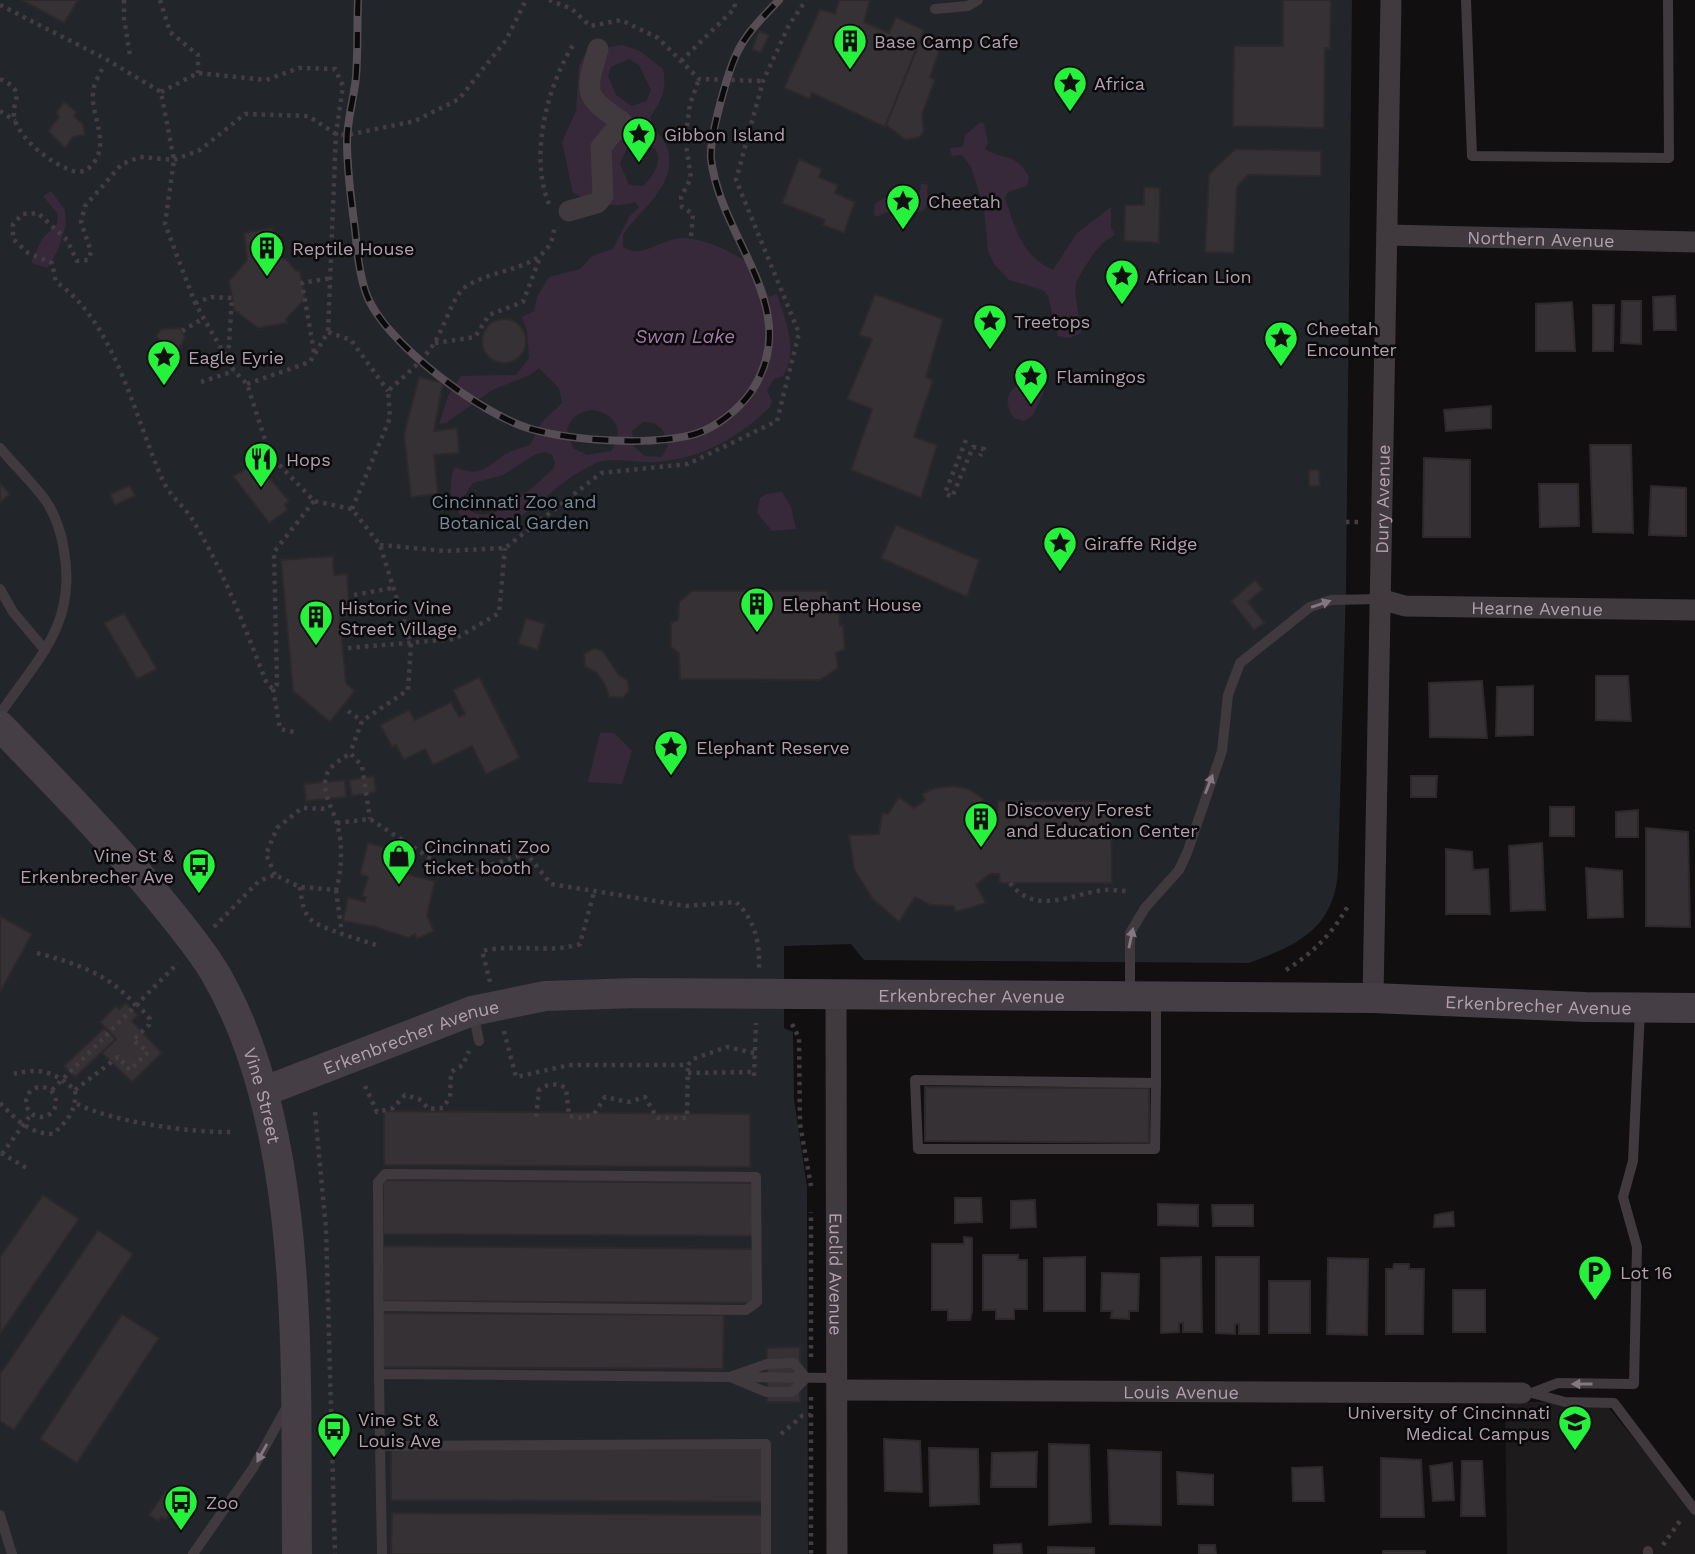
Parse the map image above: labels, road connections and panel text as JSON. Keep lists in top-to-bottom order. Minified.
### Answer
{"streets":{"street":["Northern Avenue","Dury Avenue","Hearne Avenue","Erkenbrecher Avenue","Vine Street","Euclid Avenue","Louis Avenue"]},"crossings":[["Northern Avenue","Dury Avenue"],["Dury Avenue","Hearne Avenue"],["Dury Avenue","Erkenbrecher Avenue"],["Erkenbrecher Avenue","Vine Street"],["Erkenbrecher Avenue","Euclid Avenue"],["Euclid Avenue","Louis Avenue"]],"water":["Swan Lake"],"parks":["Cincinnati Zoo and Botanical Garden"],"places":{"building":["Base Camp Cafe","Reptile House","Elephant House","Historic Vine Street Village","Discovery Forest and Education Center"],"place":["Africa","Gibbon Island","Cheetah","African Lion","Treetops","Cheetah Encounter","Eagle Eyrie","Flamingos","Giraffe Ridge","Elephant Reserve"],"restaurant":["Hops"],"shop":["Cincinnati Zoo ticket booth"],"bus stop":["Vine St & Erkenbrecher Ave","Vine St & Louis Ave","Zoo"],"parking":["Lot 16"],"school or university":["University of Cincinnati Medical Campus"]}}
